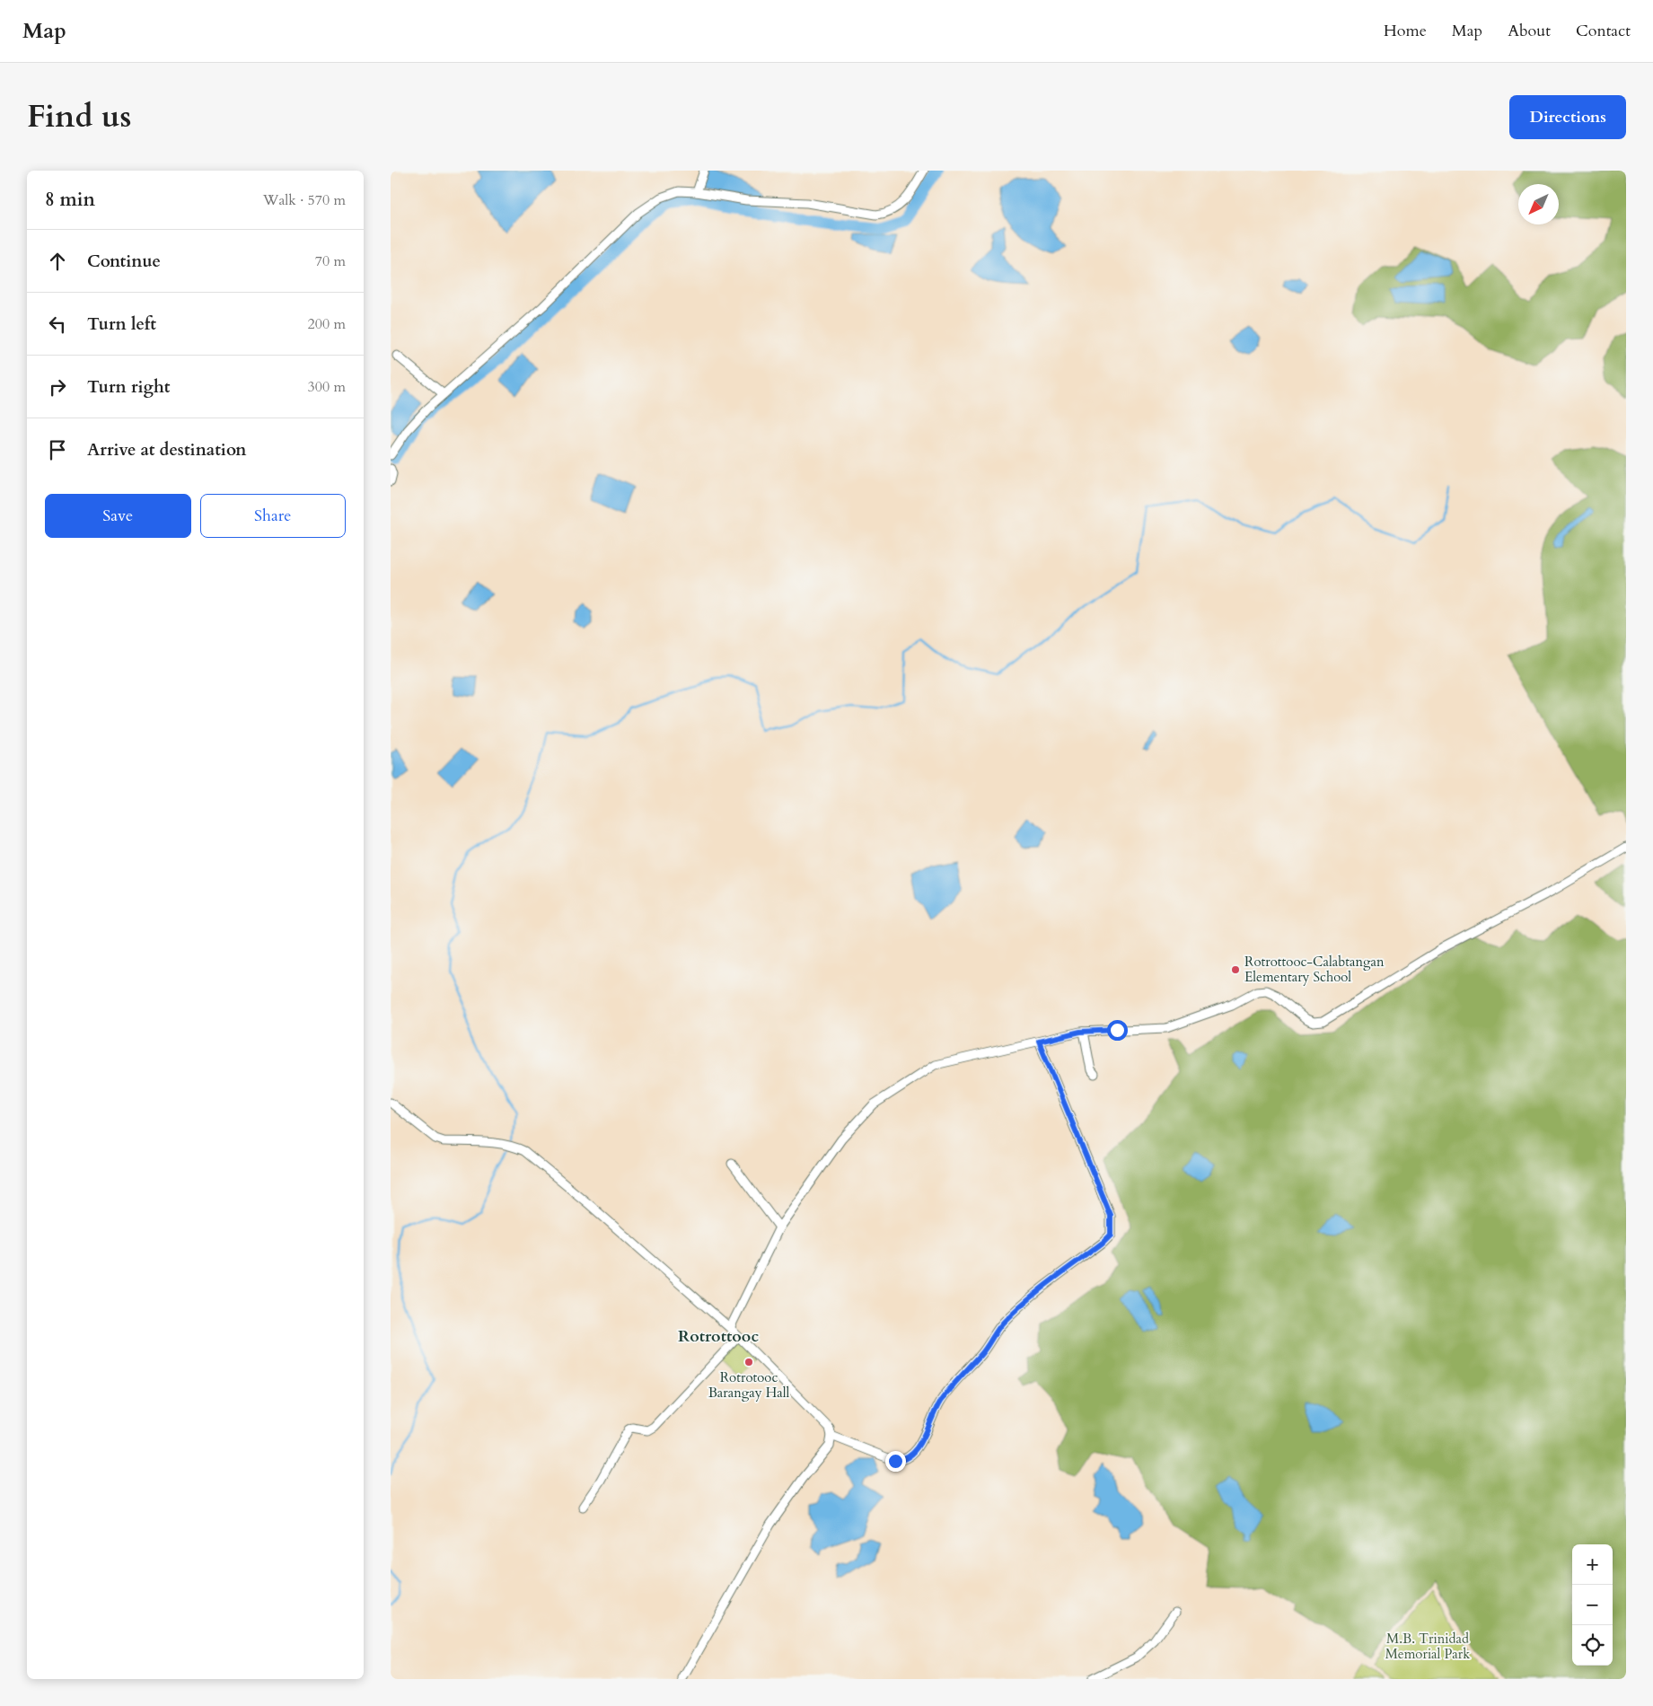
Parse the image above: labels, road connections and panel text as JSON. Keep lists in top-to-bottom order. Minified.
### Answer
{"districts":["Rotrottooc"],"parks":["M.B. Trinidad Memorial Park"],"places":["Rotrottooc-Calabtangan Elementary School","Rotrotooc Barangay Hall"],"north":"bottom left","page":{"header":"Map","nav":["Home","Map","About","Contact"],"title":"Find us","buttons":["Directions",["Save","Share"]],"heading":["8 min","Walk · 570 m"],"list":[["Continue","70 m"],["Turn left","200 m"],["Turn right","300 m"],"Arrive at destination"],"map_buttons":["+","−"]}}
